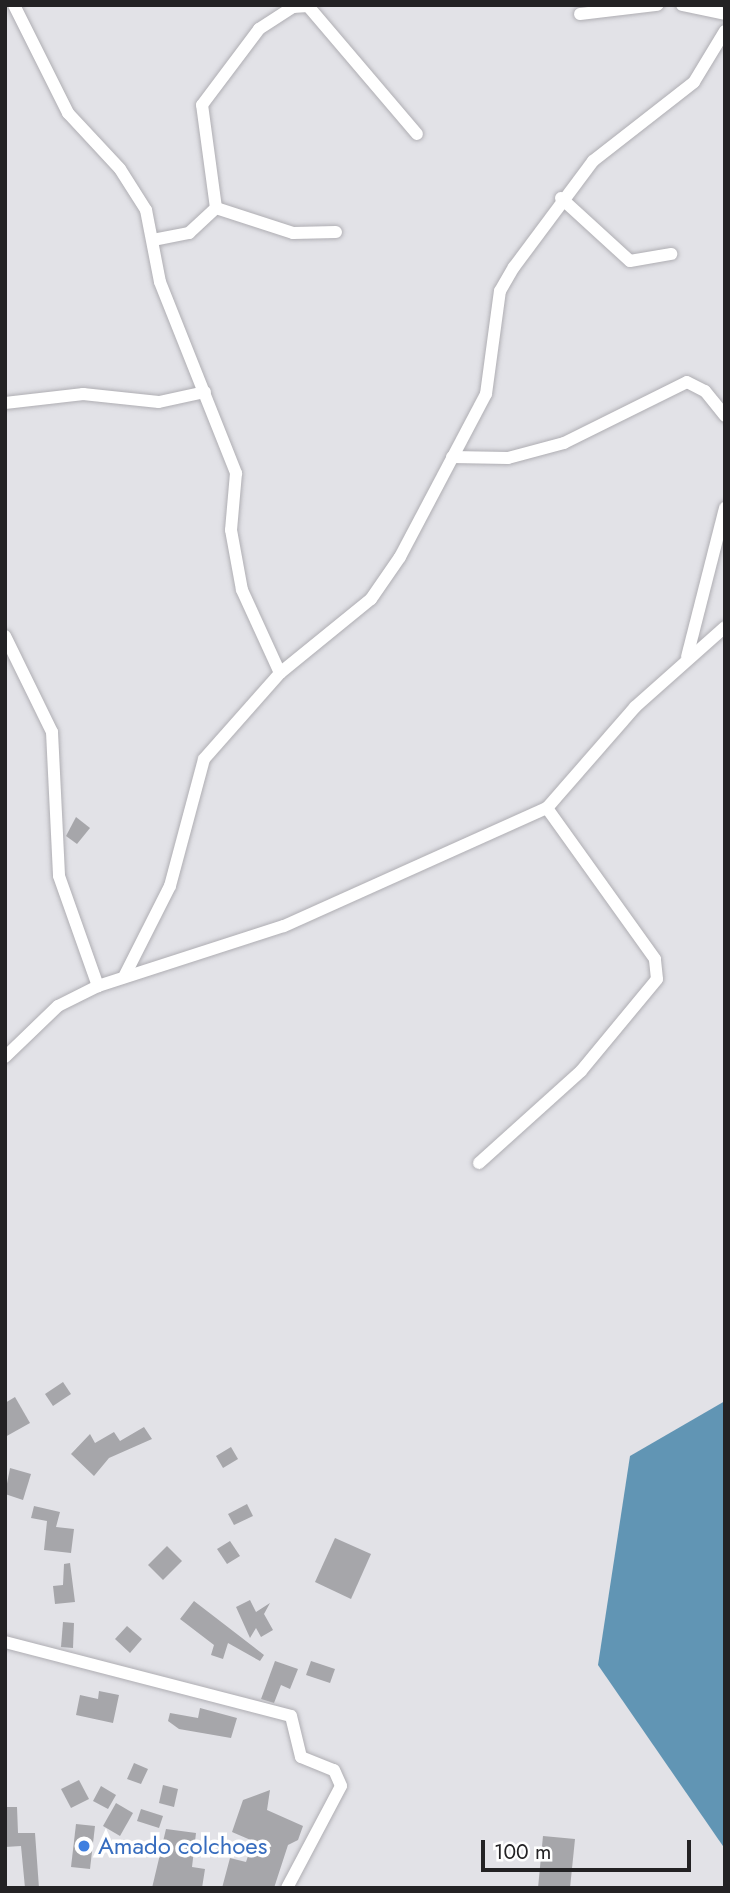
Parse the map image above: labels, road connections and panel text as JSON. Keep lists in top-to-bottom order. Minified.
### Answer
{"places":["Amado colchoes"],"scale_bar":"100 m"}
